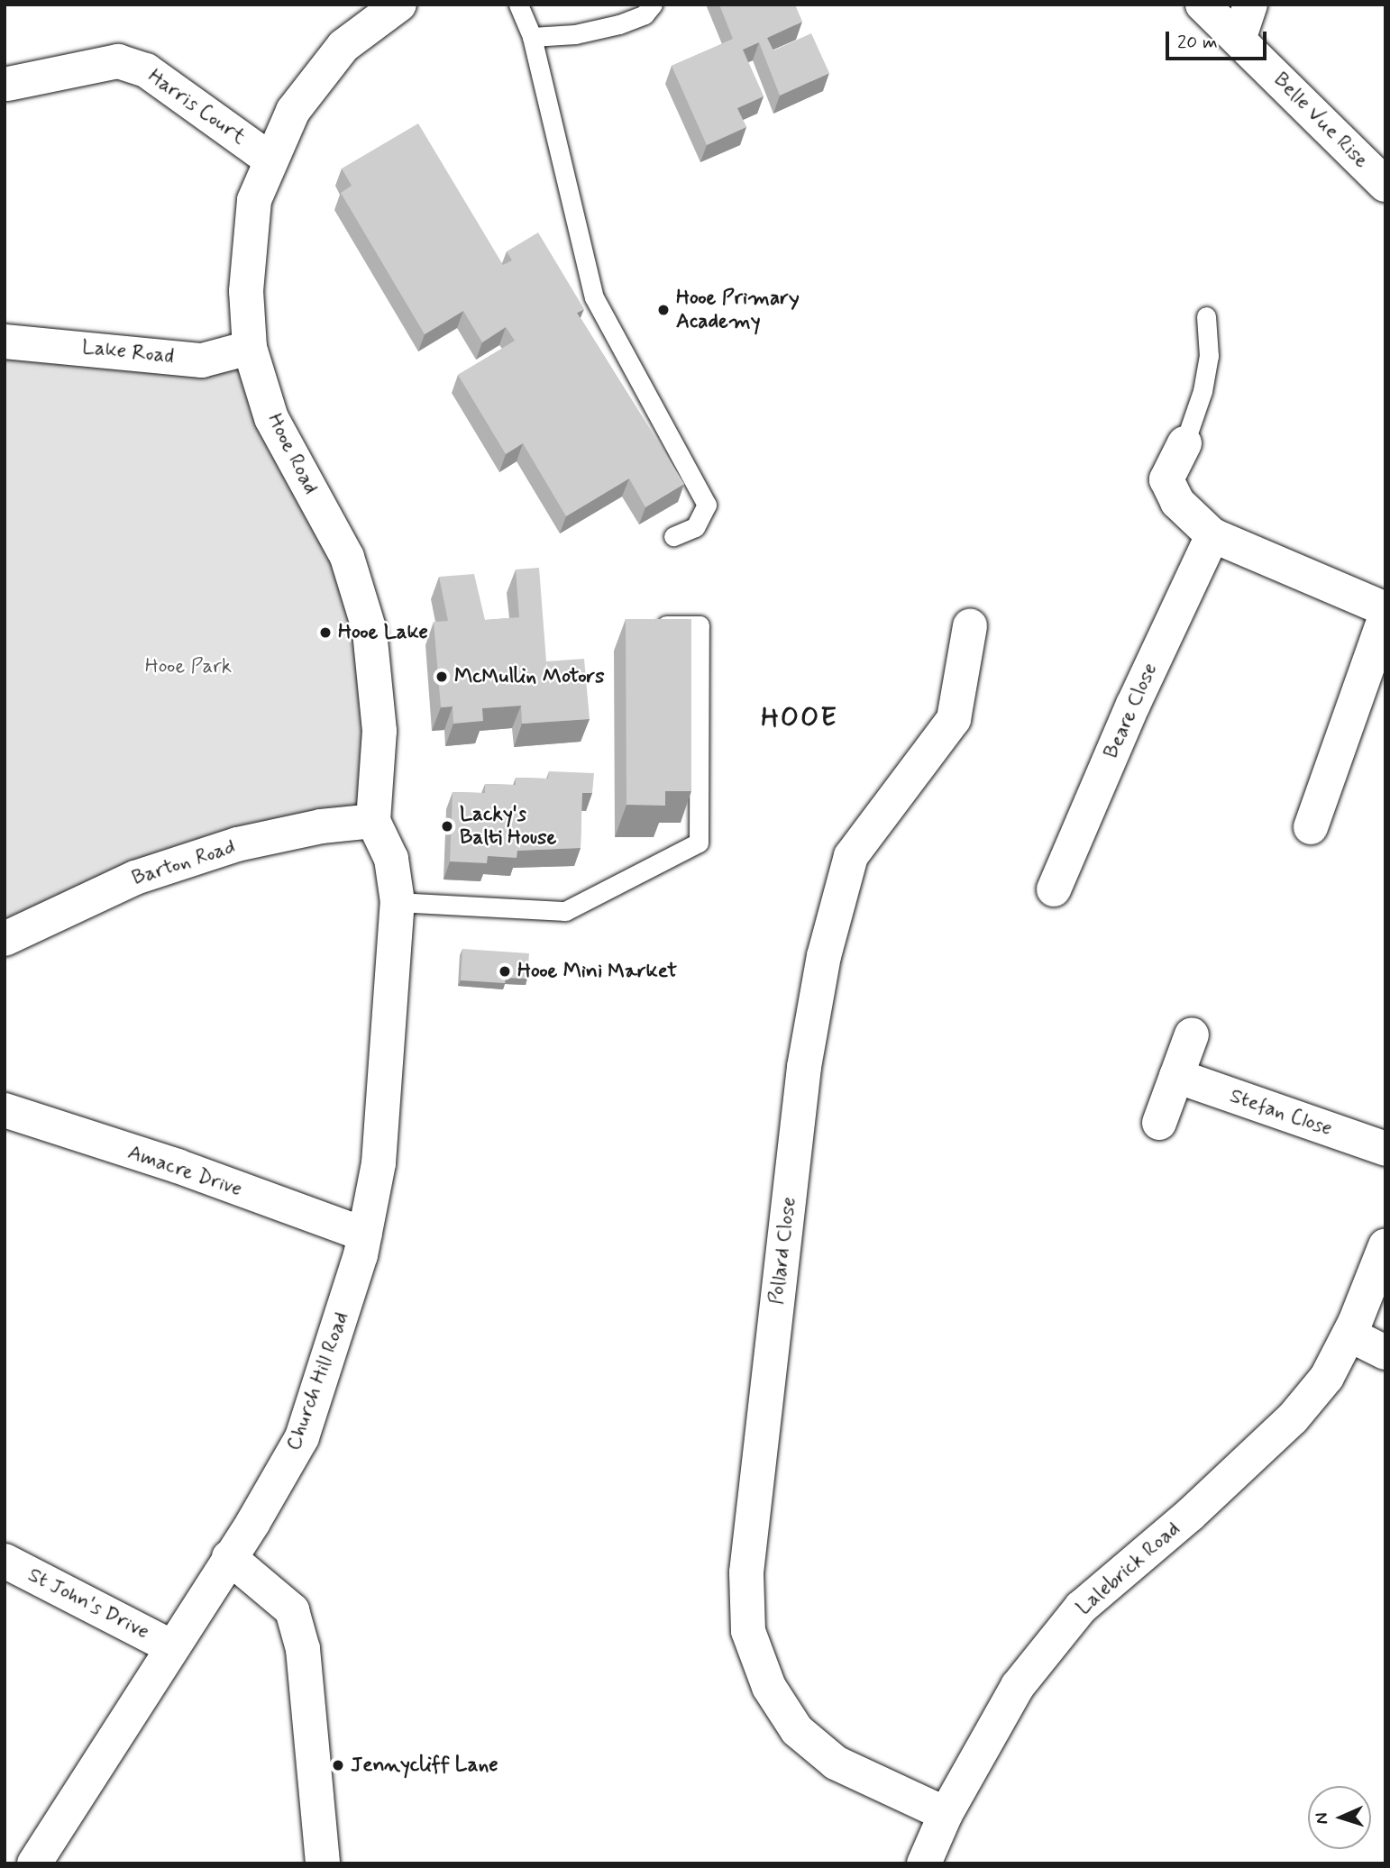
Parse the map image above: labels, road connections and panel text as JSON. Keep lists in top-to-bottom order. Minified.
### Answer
{"streets":{"street":["Harris Court","Belle Vue Rise","Lake Road","Hooe Road","Beare Close","Barton Road","Stefan Close","Amacre Drive","Pollard Close","Church Hill Road","Lalebrick Road","St John's Drive"]},"crossings":[["Harris Court","Hooe Road"],["Lake Road","Hooe Road"],["Hooe Road","Barton Road"],["Hooe Road","Church Hill Road"],["Amacre Drive","Church Hill Road"],["Pollard Close","Lalebrick Road"],["Church Hill Road","St John's Drive"]],"districts":["HOOE"],"parks":["Hooe Park"],"places":["Hooe Primary Academy","Hooe Lake","McMullin Motors","Lacky's Balti House","Hooe Mini Market","Jennycliff Lane"],"scale_bar":"20 m","north":"left"}
